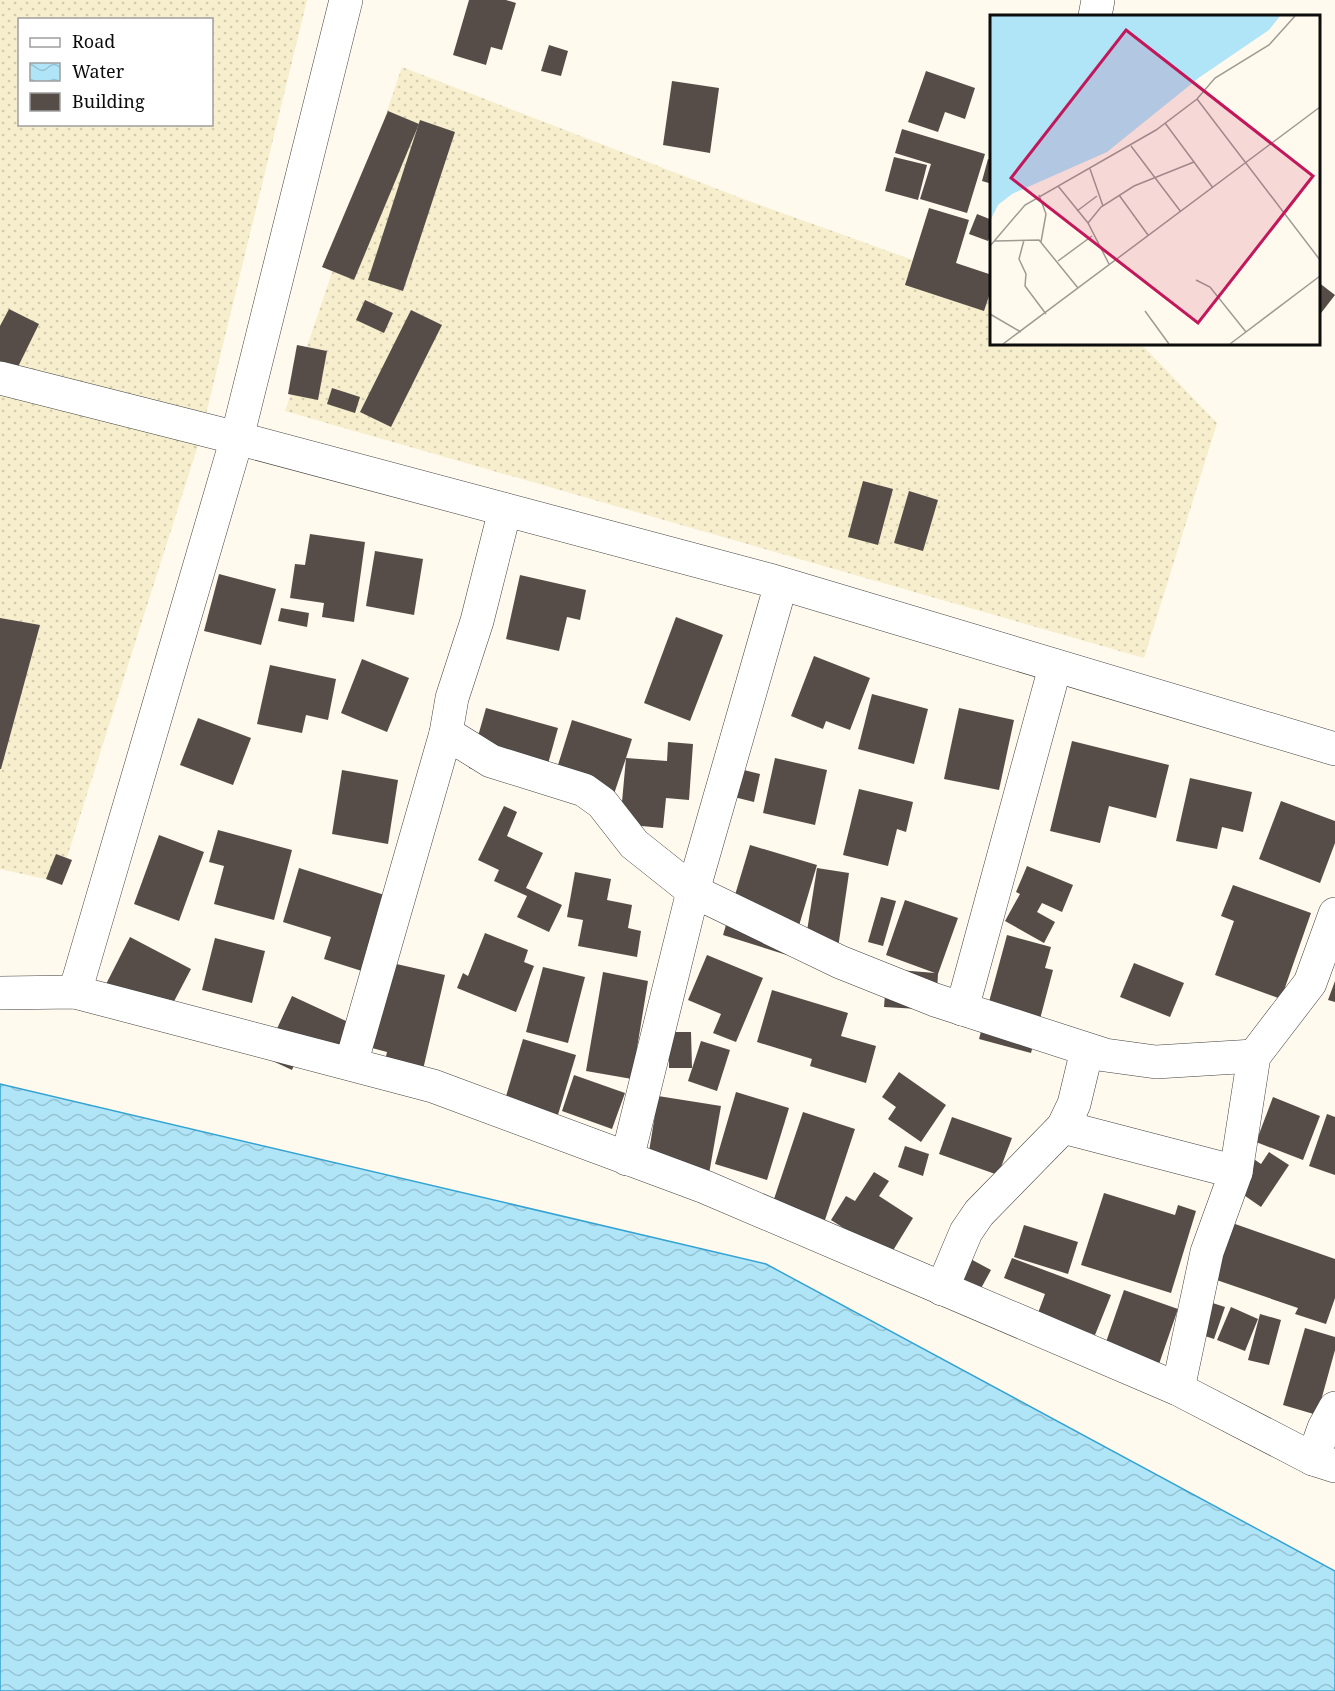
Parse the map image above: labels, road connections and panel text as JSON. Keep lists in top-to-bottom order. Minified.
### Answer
{"legend":["Road","Water","Building"]}
